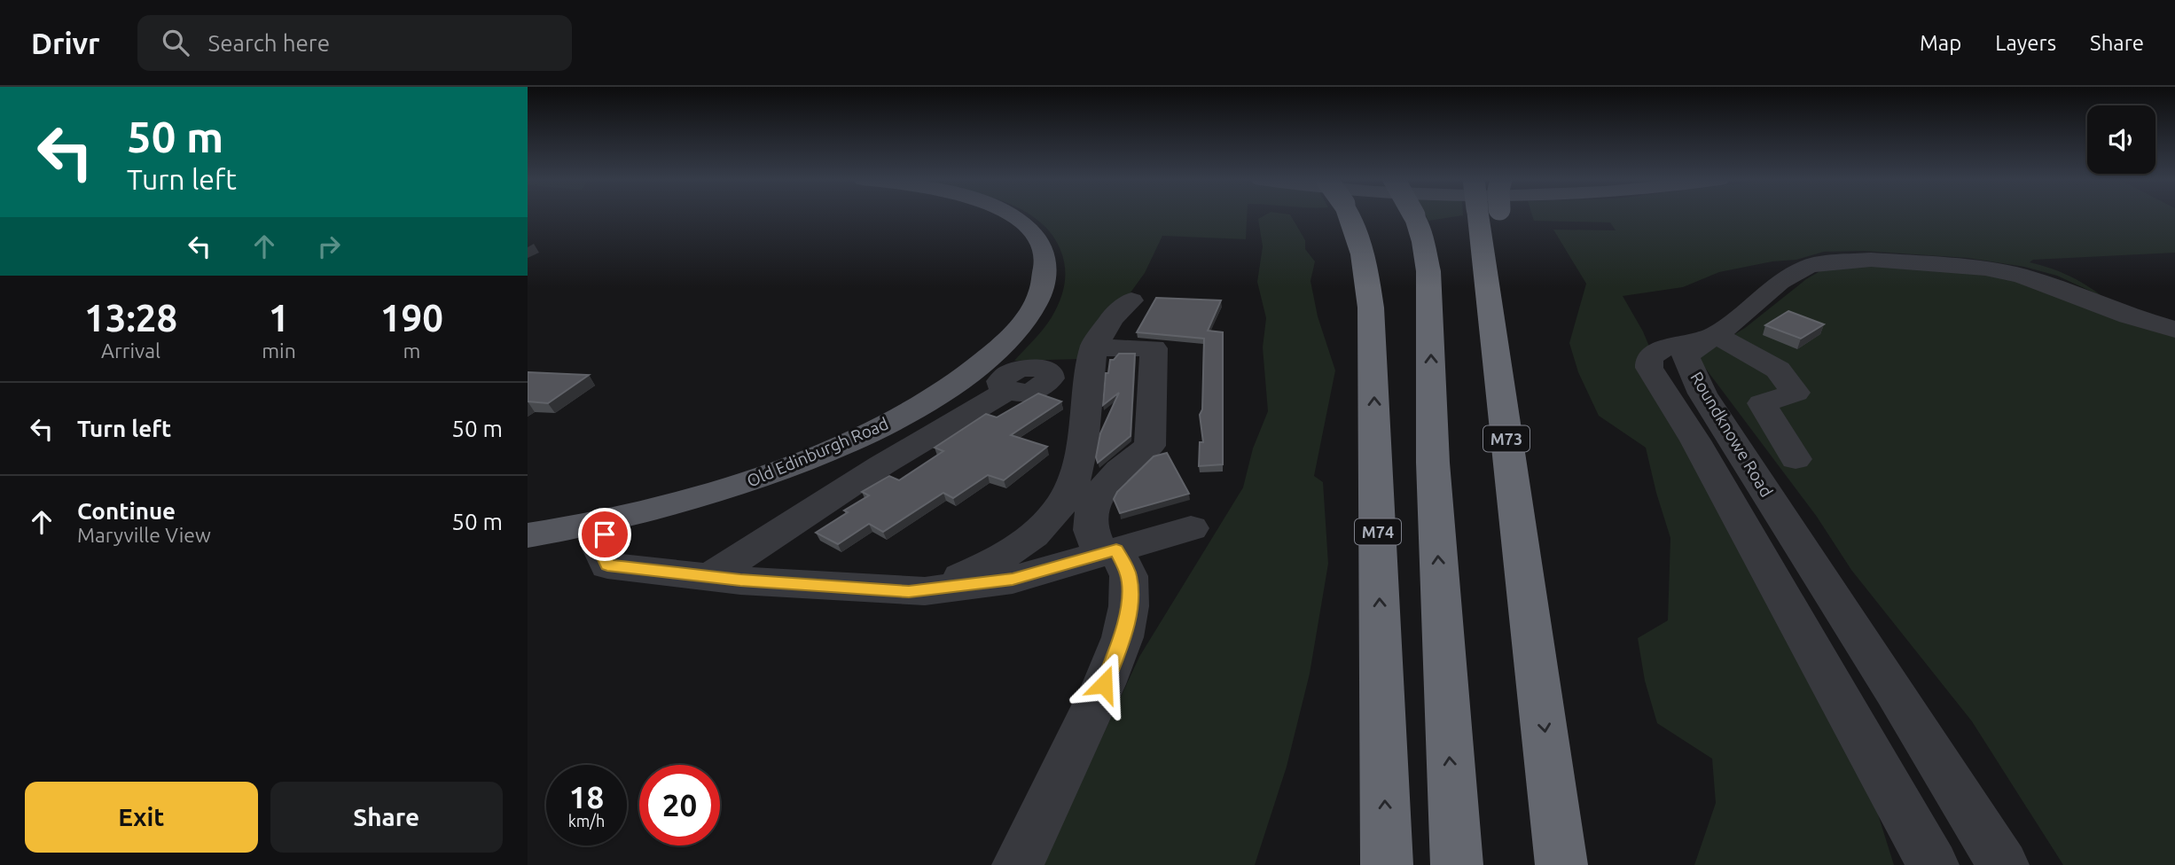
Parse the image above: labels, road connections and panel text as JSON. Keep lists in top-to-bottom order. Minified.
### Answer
{"streets":{"highway":["M73","M74"],"main road":["Old Edinburgh Road"],"street":["Roundknowe Road"]},"page":{"header":"Drivr","search":"Search here","nav":["Map","Layers","Share"],"turn":["50 m","Turn left"],"eta":["13:28","Arrival","1","min","190","m"],"list":[{"name":"Turn left","value":"50 m"},{"name":"Continue","note":"Maryville View","value":"50 m"}],"speed":"18 km/h","limit":"20","buttons":["Exit","Share"]}}
